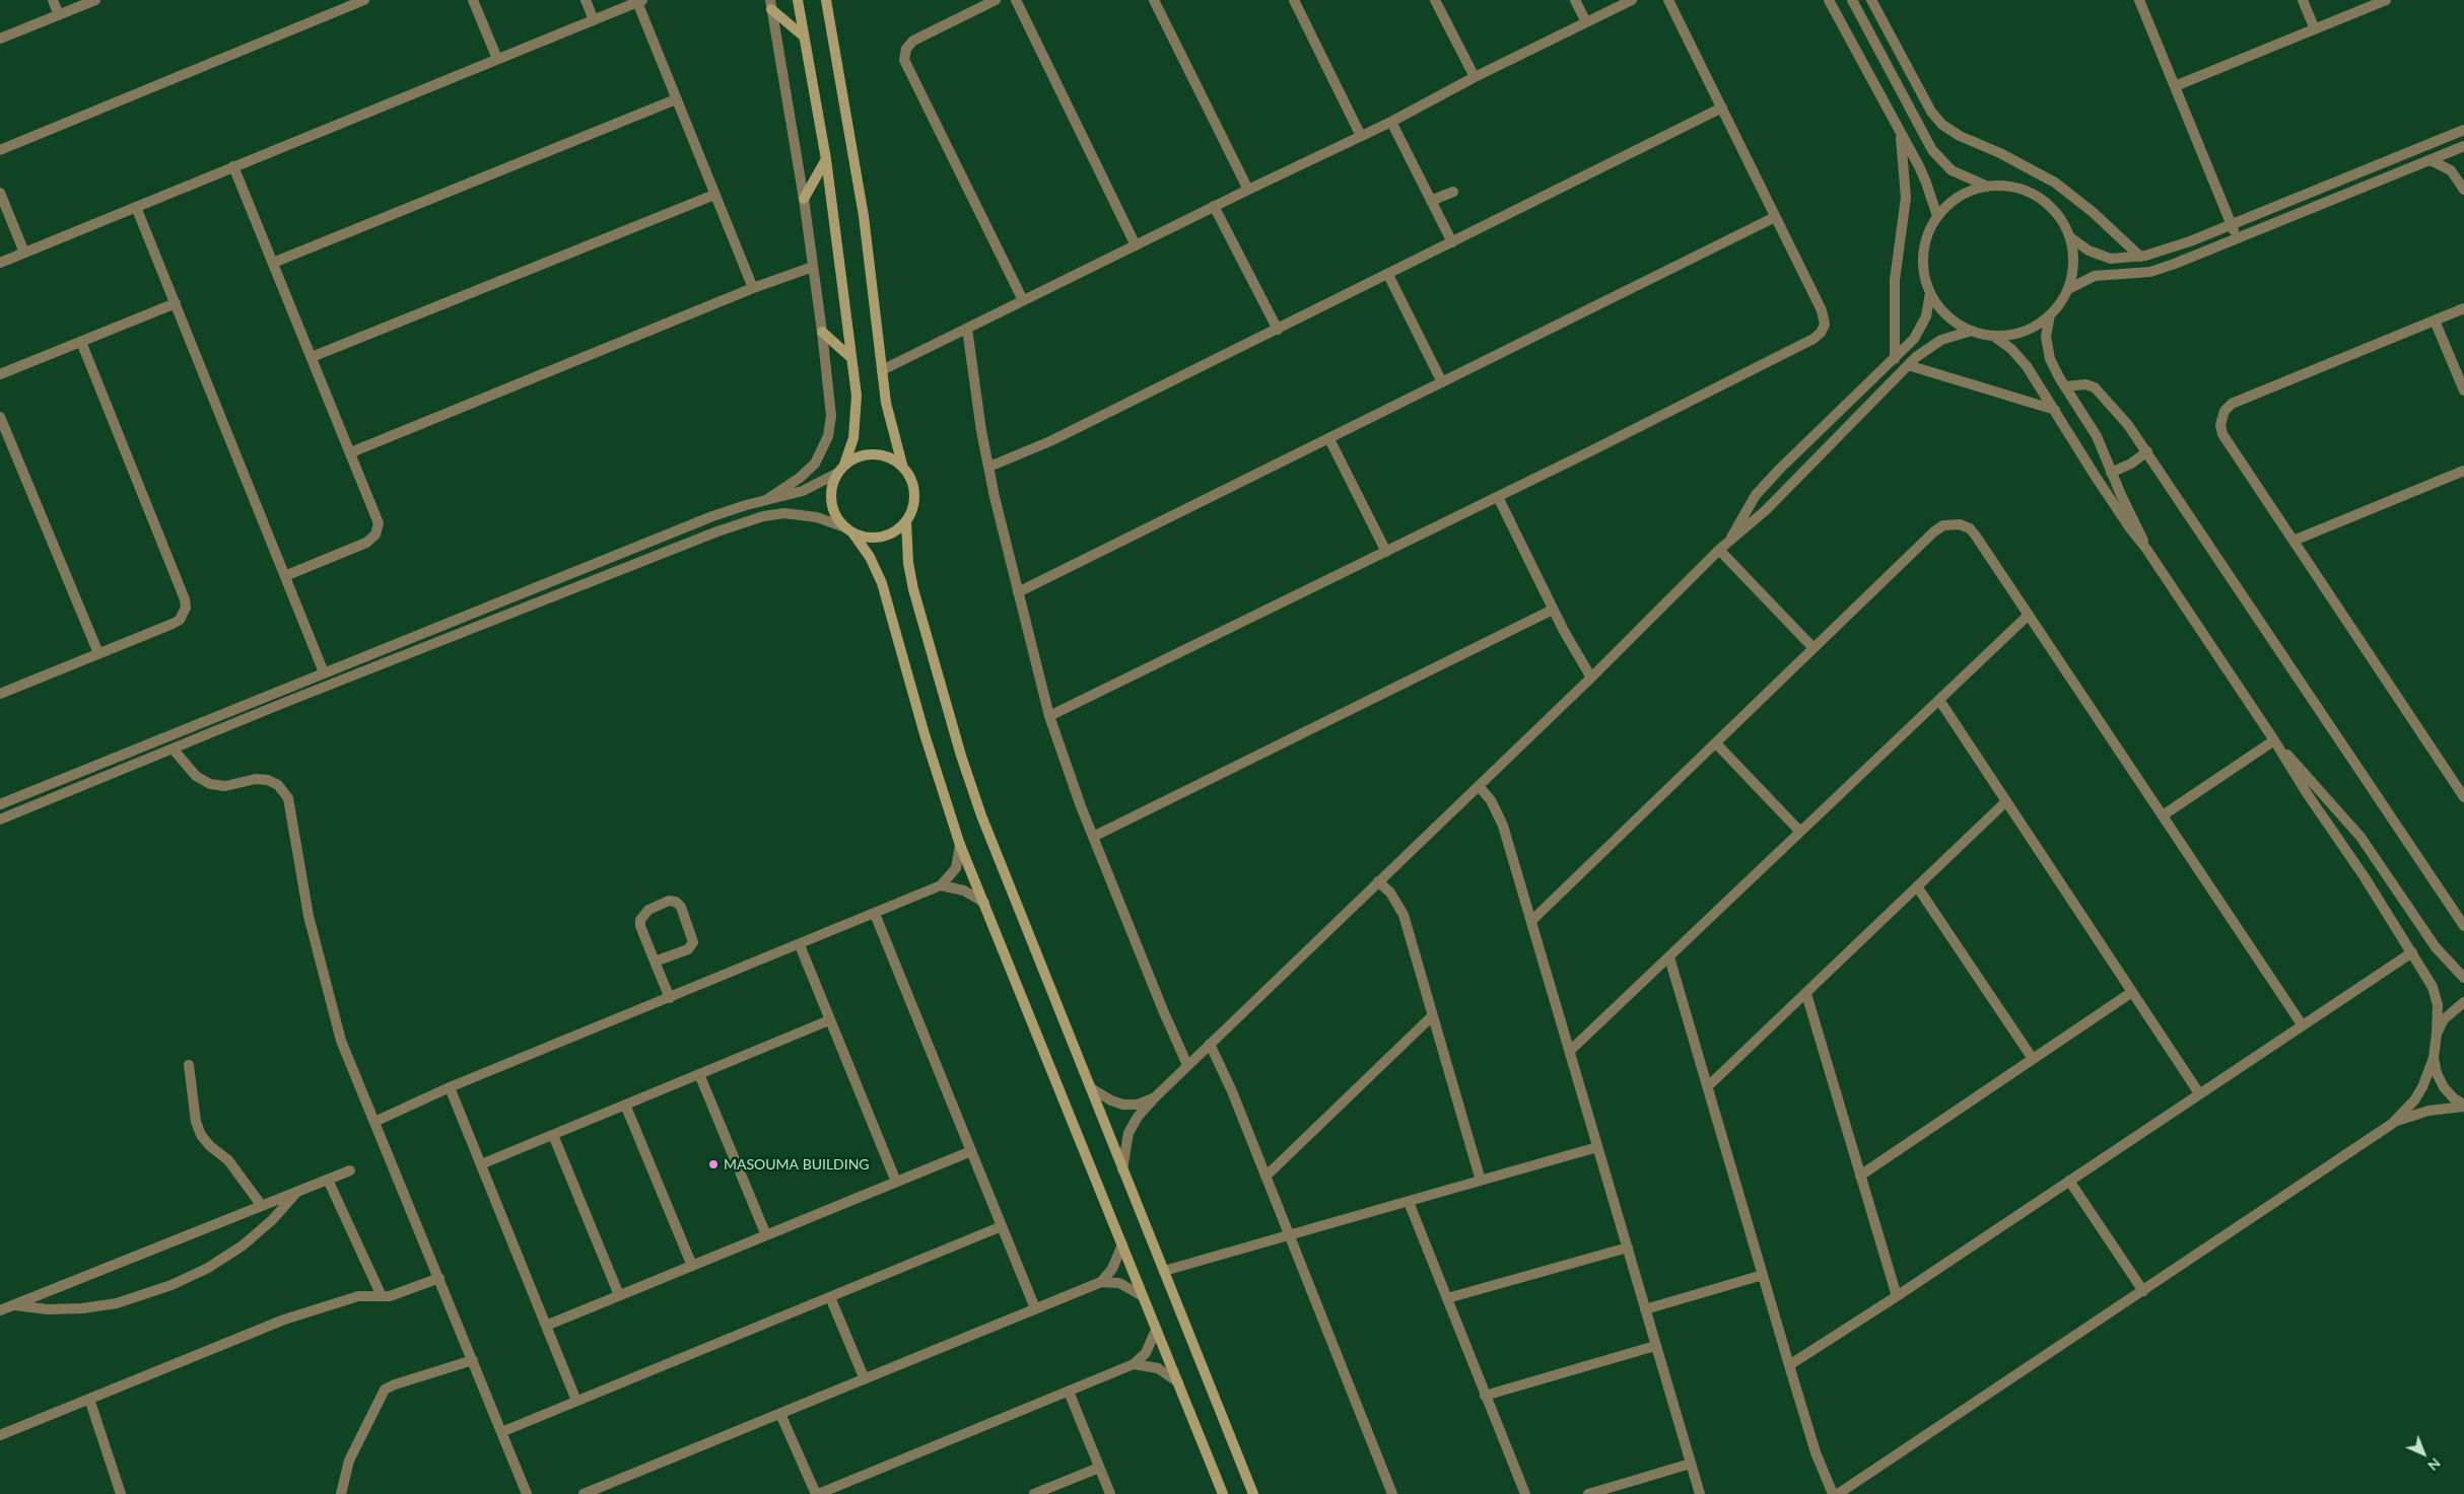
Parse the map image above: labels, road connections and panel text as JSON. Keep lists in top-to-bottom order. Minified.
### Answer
{"places":["MASOUMA BUILDING"],"north":"bottom right"}
